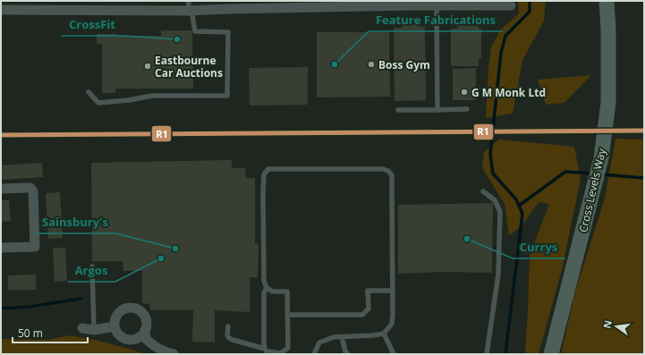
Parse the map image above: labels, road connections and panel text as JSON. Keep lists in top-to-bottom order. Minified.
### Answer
{"streets":{"main road":["Cross Levels Way"]},"places":["CrossFit","Feature Fabrications","Boss Gym","Eastbourne Car Auctions","G M Monk Ltd","Currys","Sainsbury's","Argos"],"lines":["transit line R1"],"scale_bar":"50 m","north":"left"}
